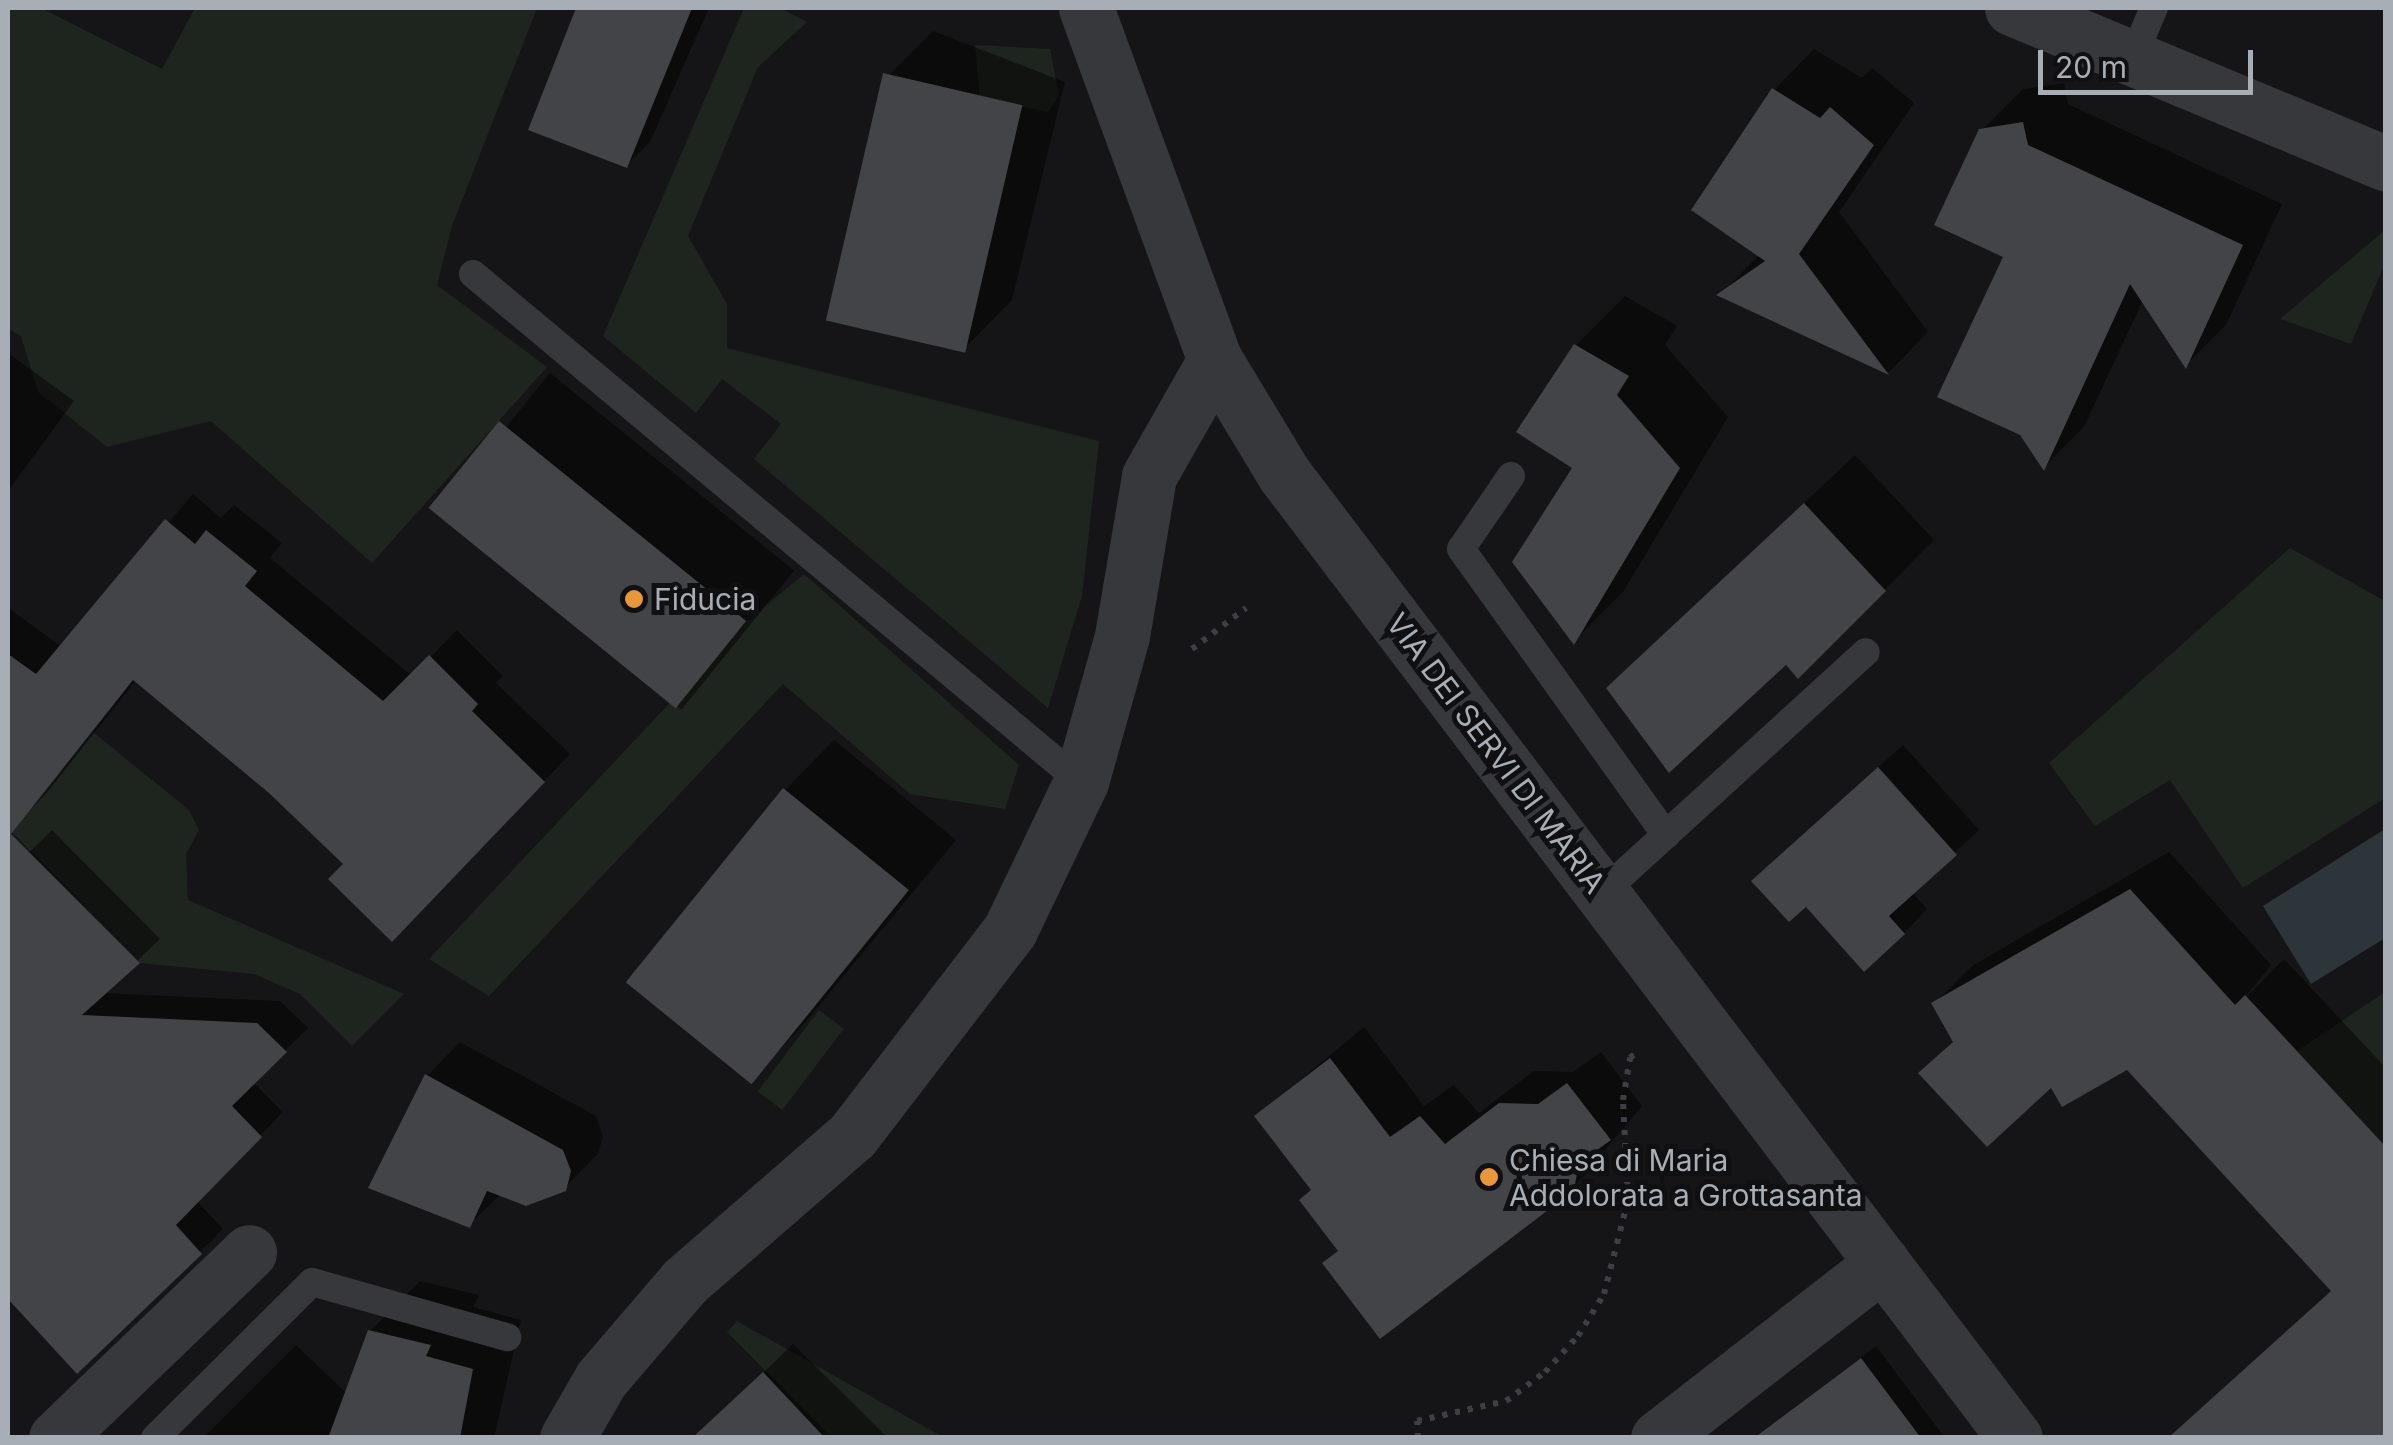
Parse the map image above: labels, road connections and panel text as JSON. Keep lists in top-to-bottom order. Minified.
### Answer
{"streets":{"street":["VIA DEI SERVI DI MARIA"]},"places":["Fiducia","Chiesa di Maria Addolorata a Grottasanta"],"scale_bar":"20 m"}
